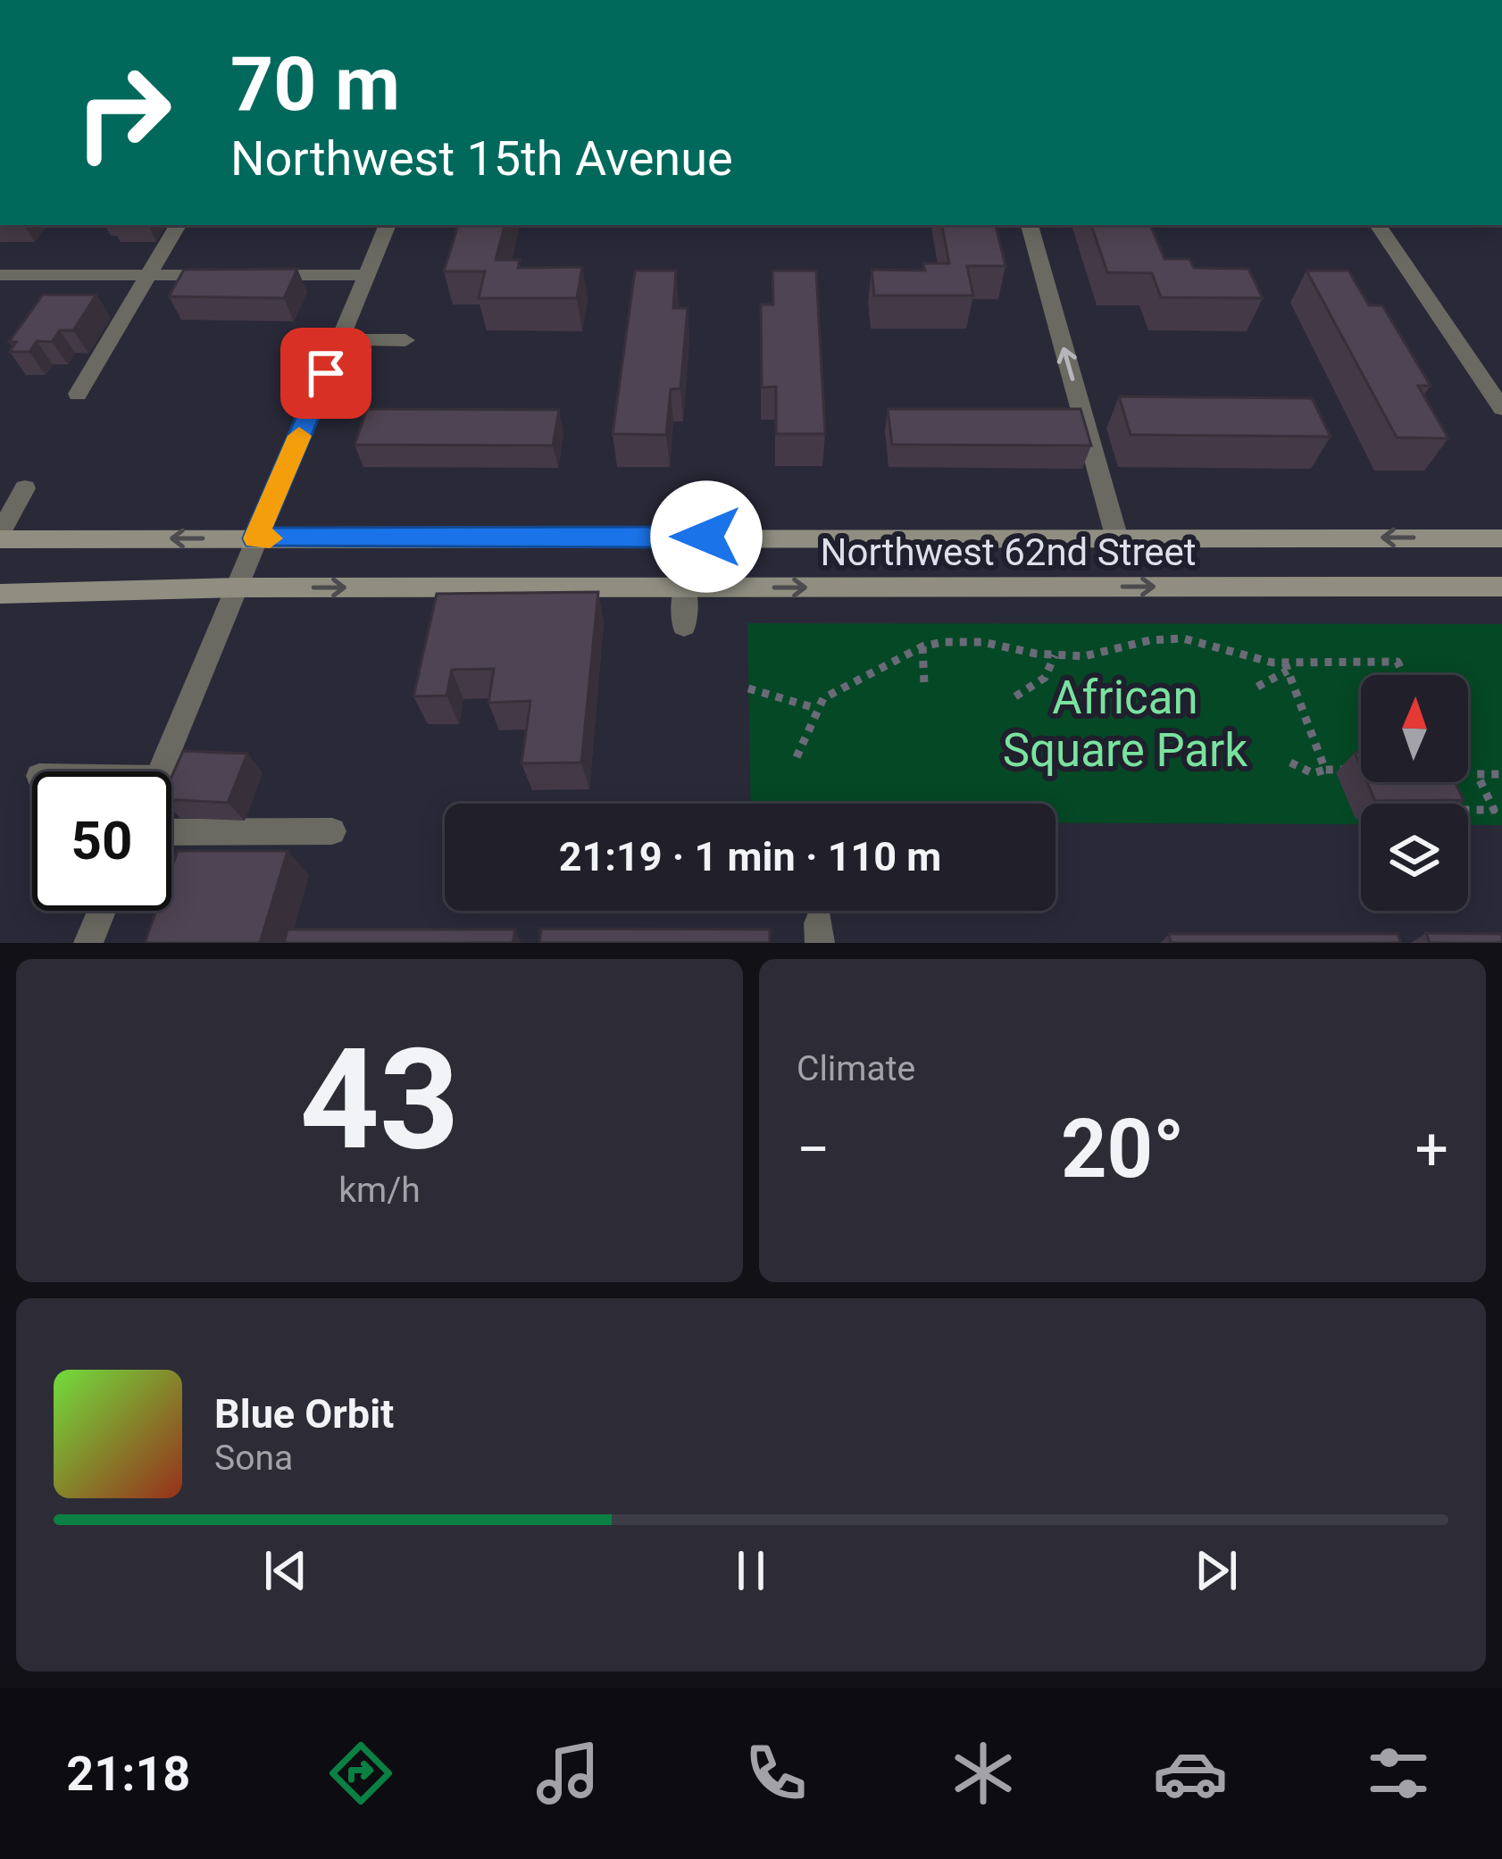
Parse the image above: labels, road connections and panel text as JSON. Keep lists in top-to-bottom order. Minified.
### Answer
{"streets":{"main road":["Northwest 62nd Street"]},"parks":["African Square Park"],"north":"top","page":{"turn":["70 m","Northwest 15th Avenue"],"limit":"50","trip":"21:19 · 1 min · 110 m","tile":[["43","km/h"],"Climate"],"heat":["−","20°","+"],"song":["Blue Orbit","Sona"],"tabs":"21:18"}}
